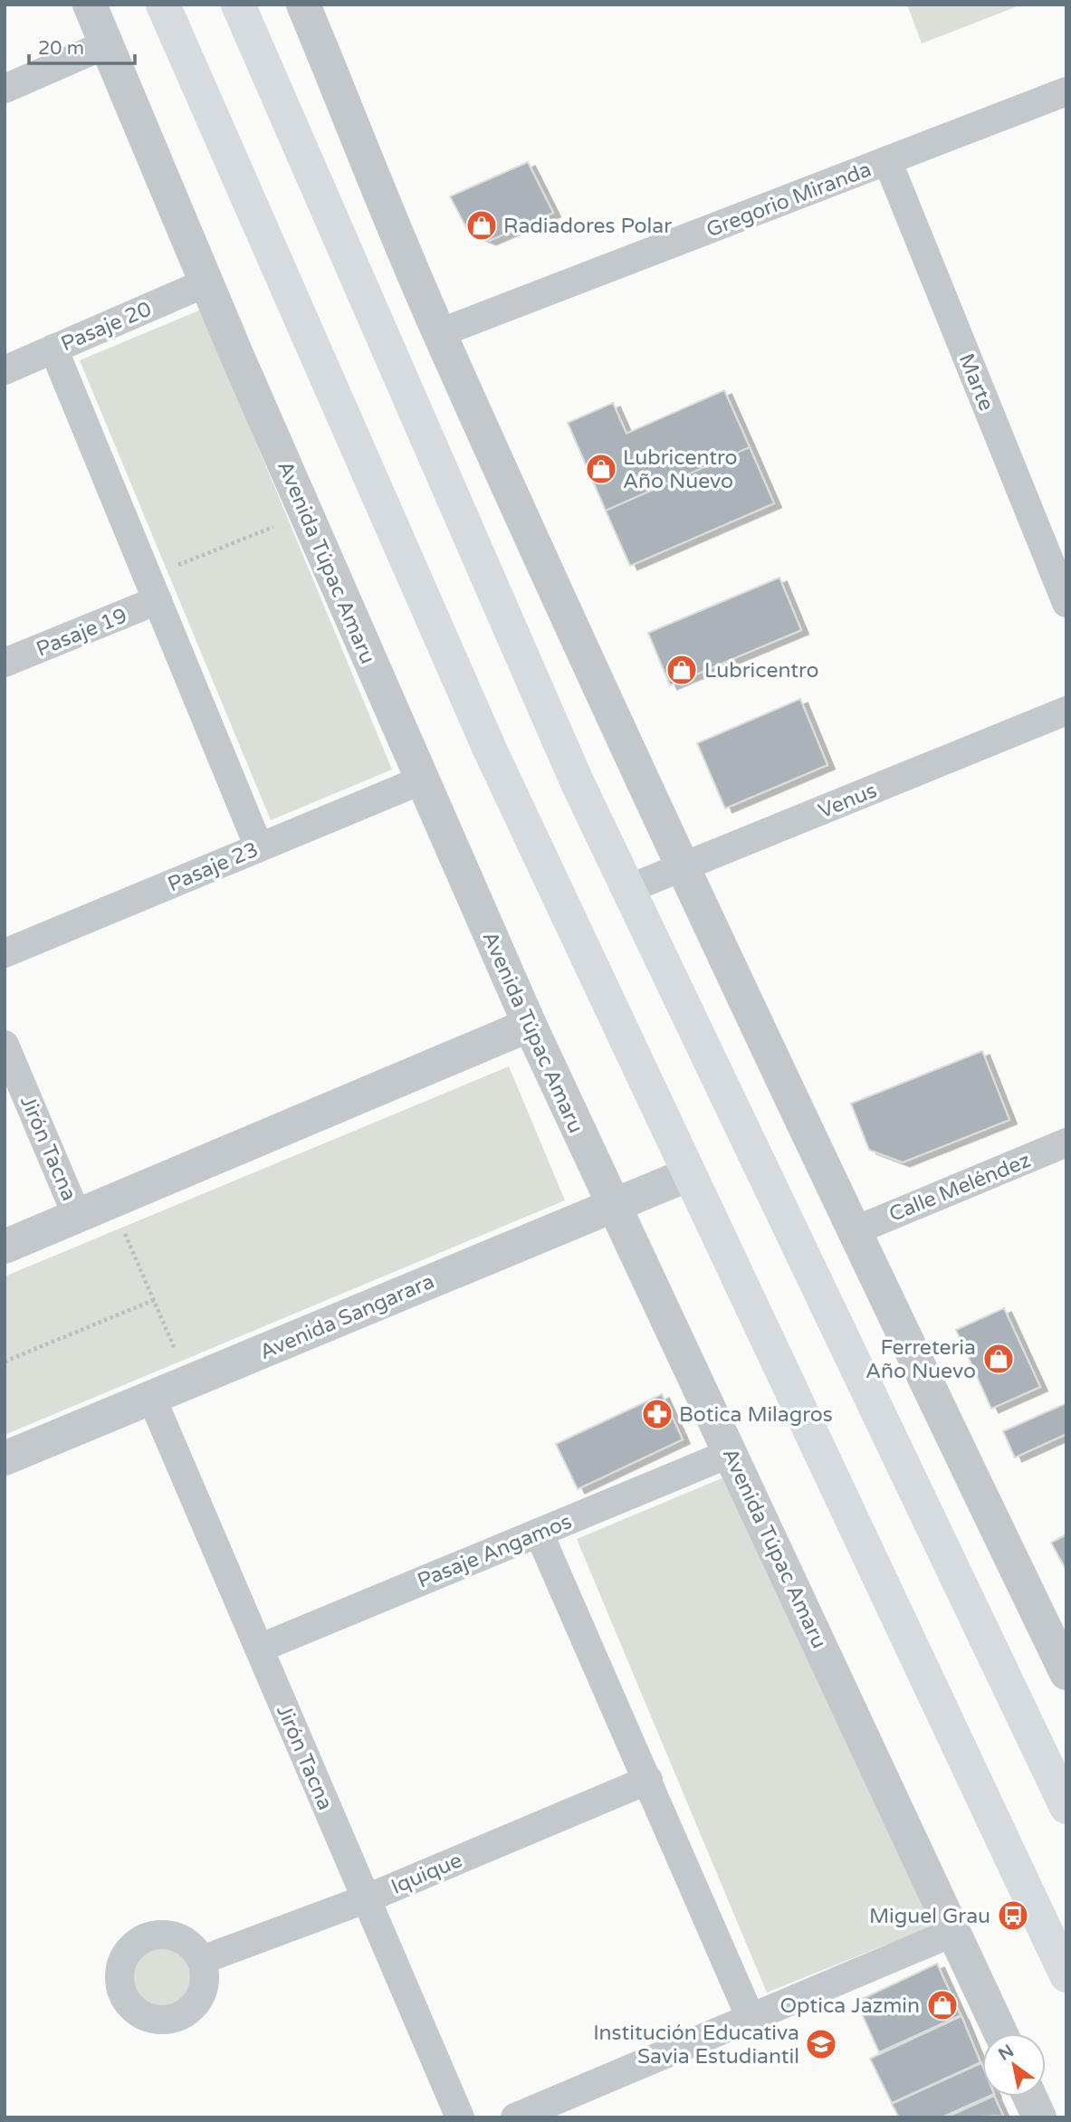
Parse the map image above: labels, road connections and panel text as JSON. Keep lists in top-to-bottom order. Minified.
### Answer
{"streets":{"street":["Gregorio Miranda","Pasaje 20","Marte","Avenida Túpac Amaru","Pasaje 19","Venus","Pasaje 23","Jirón Tacna","Calle Meléndez","Avenida Sangarara","Pasaje Angamos","Iquique"]},"crossings":[["Gregorio Miranda","Marte"],["Pasaje 20","Avenida Túpac Amaru"],["Avenida Túpac Amaru","Pasaje 23"],["Avenida Túpac Amaru","Avenida Sangarara"],["Avenida Túpac Amaru","Pasaje Angamos"],["Jirón Tacna","Avenida Sangarara"],["Jirón Tacna","Pasaje Angamos"],["Jirón Tacna","Iquique"]],"places":{"shop":["Radiadores Polar","Lubricentro Año Nuevo","Lubricentro","Ferreteria Año Nuevo","Optica Jazmin"],"pharmacy":["Botica Milagros"],"bus stop":["Miguel Grau"],"school or university":["Institución Educativa Savia Estudiantil"]},"scale_bar":"20 m","north":"top left"}
